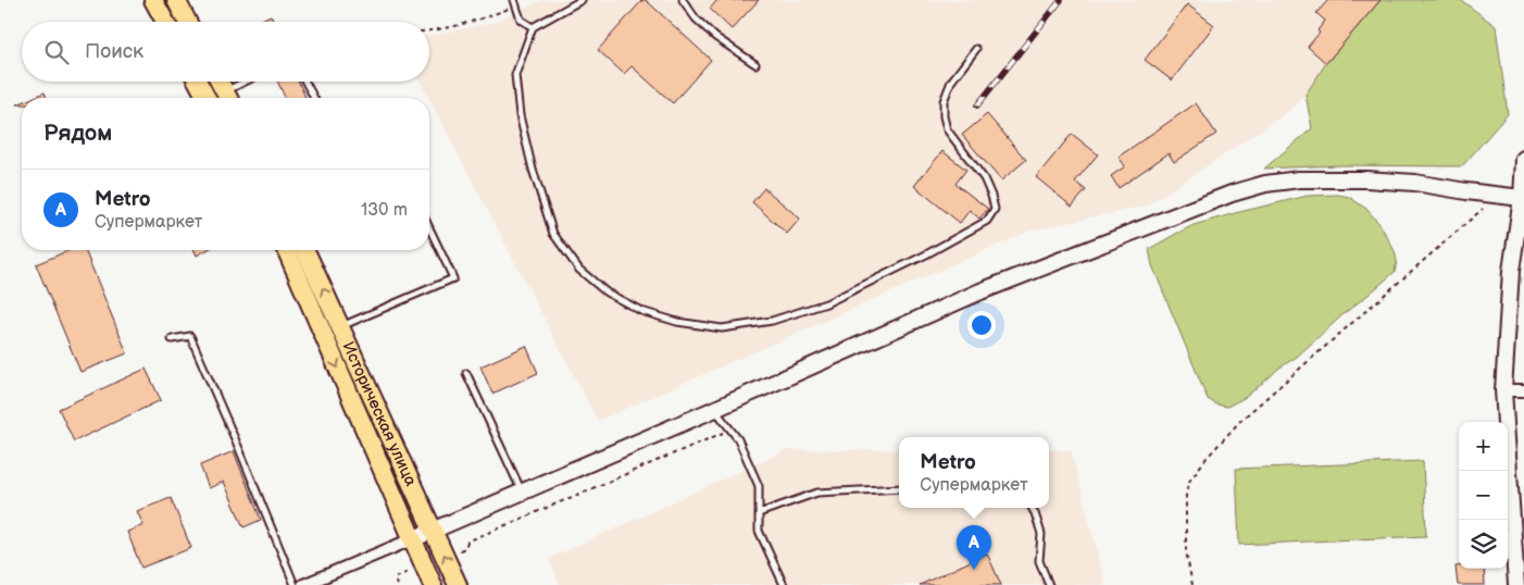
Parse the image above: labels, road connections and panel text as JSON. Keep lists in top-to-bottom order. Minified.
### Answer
{"streets":{"highway":["Историческая улица"]},"page":{"search":"Поиск","heading":"Рядом","list":[{"mark":"A","name":"Metro","note":"Супермаркет","value":"130 m"}],"map_buttons":["+","−"],"popup":["Metro","Супермаркет"],"pins":"A"}}
